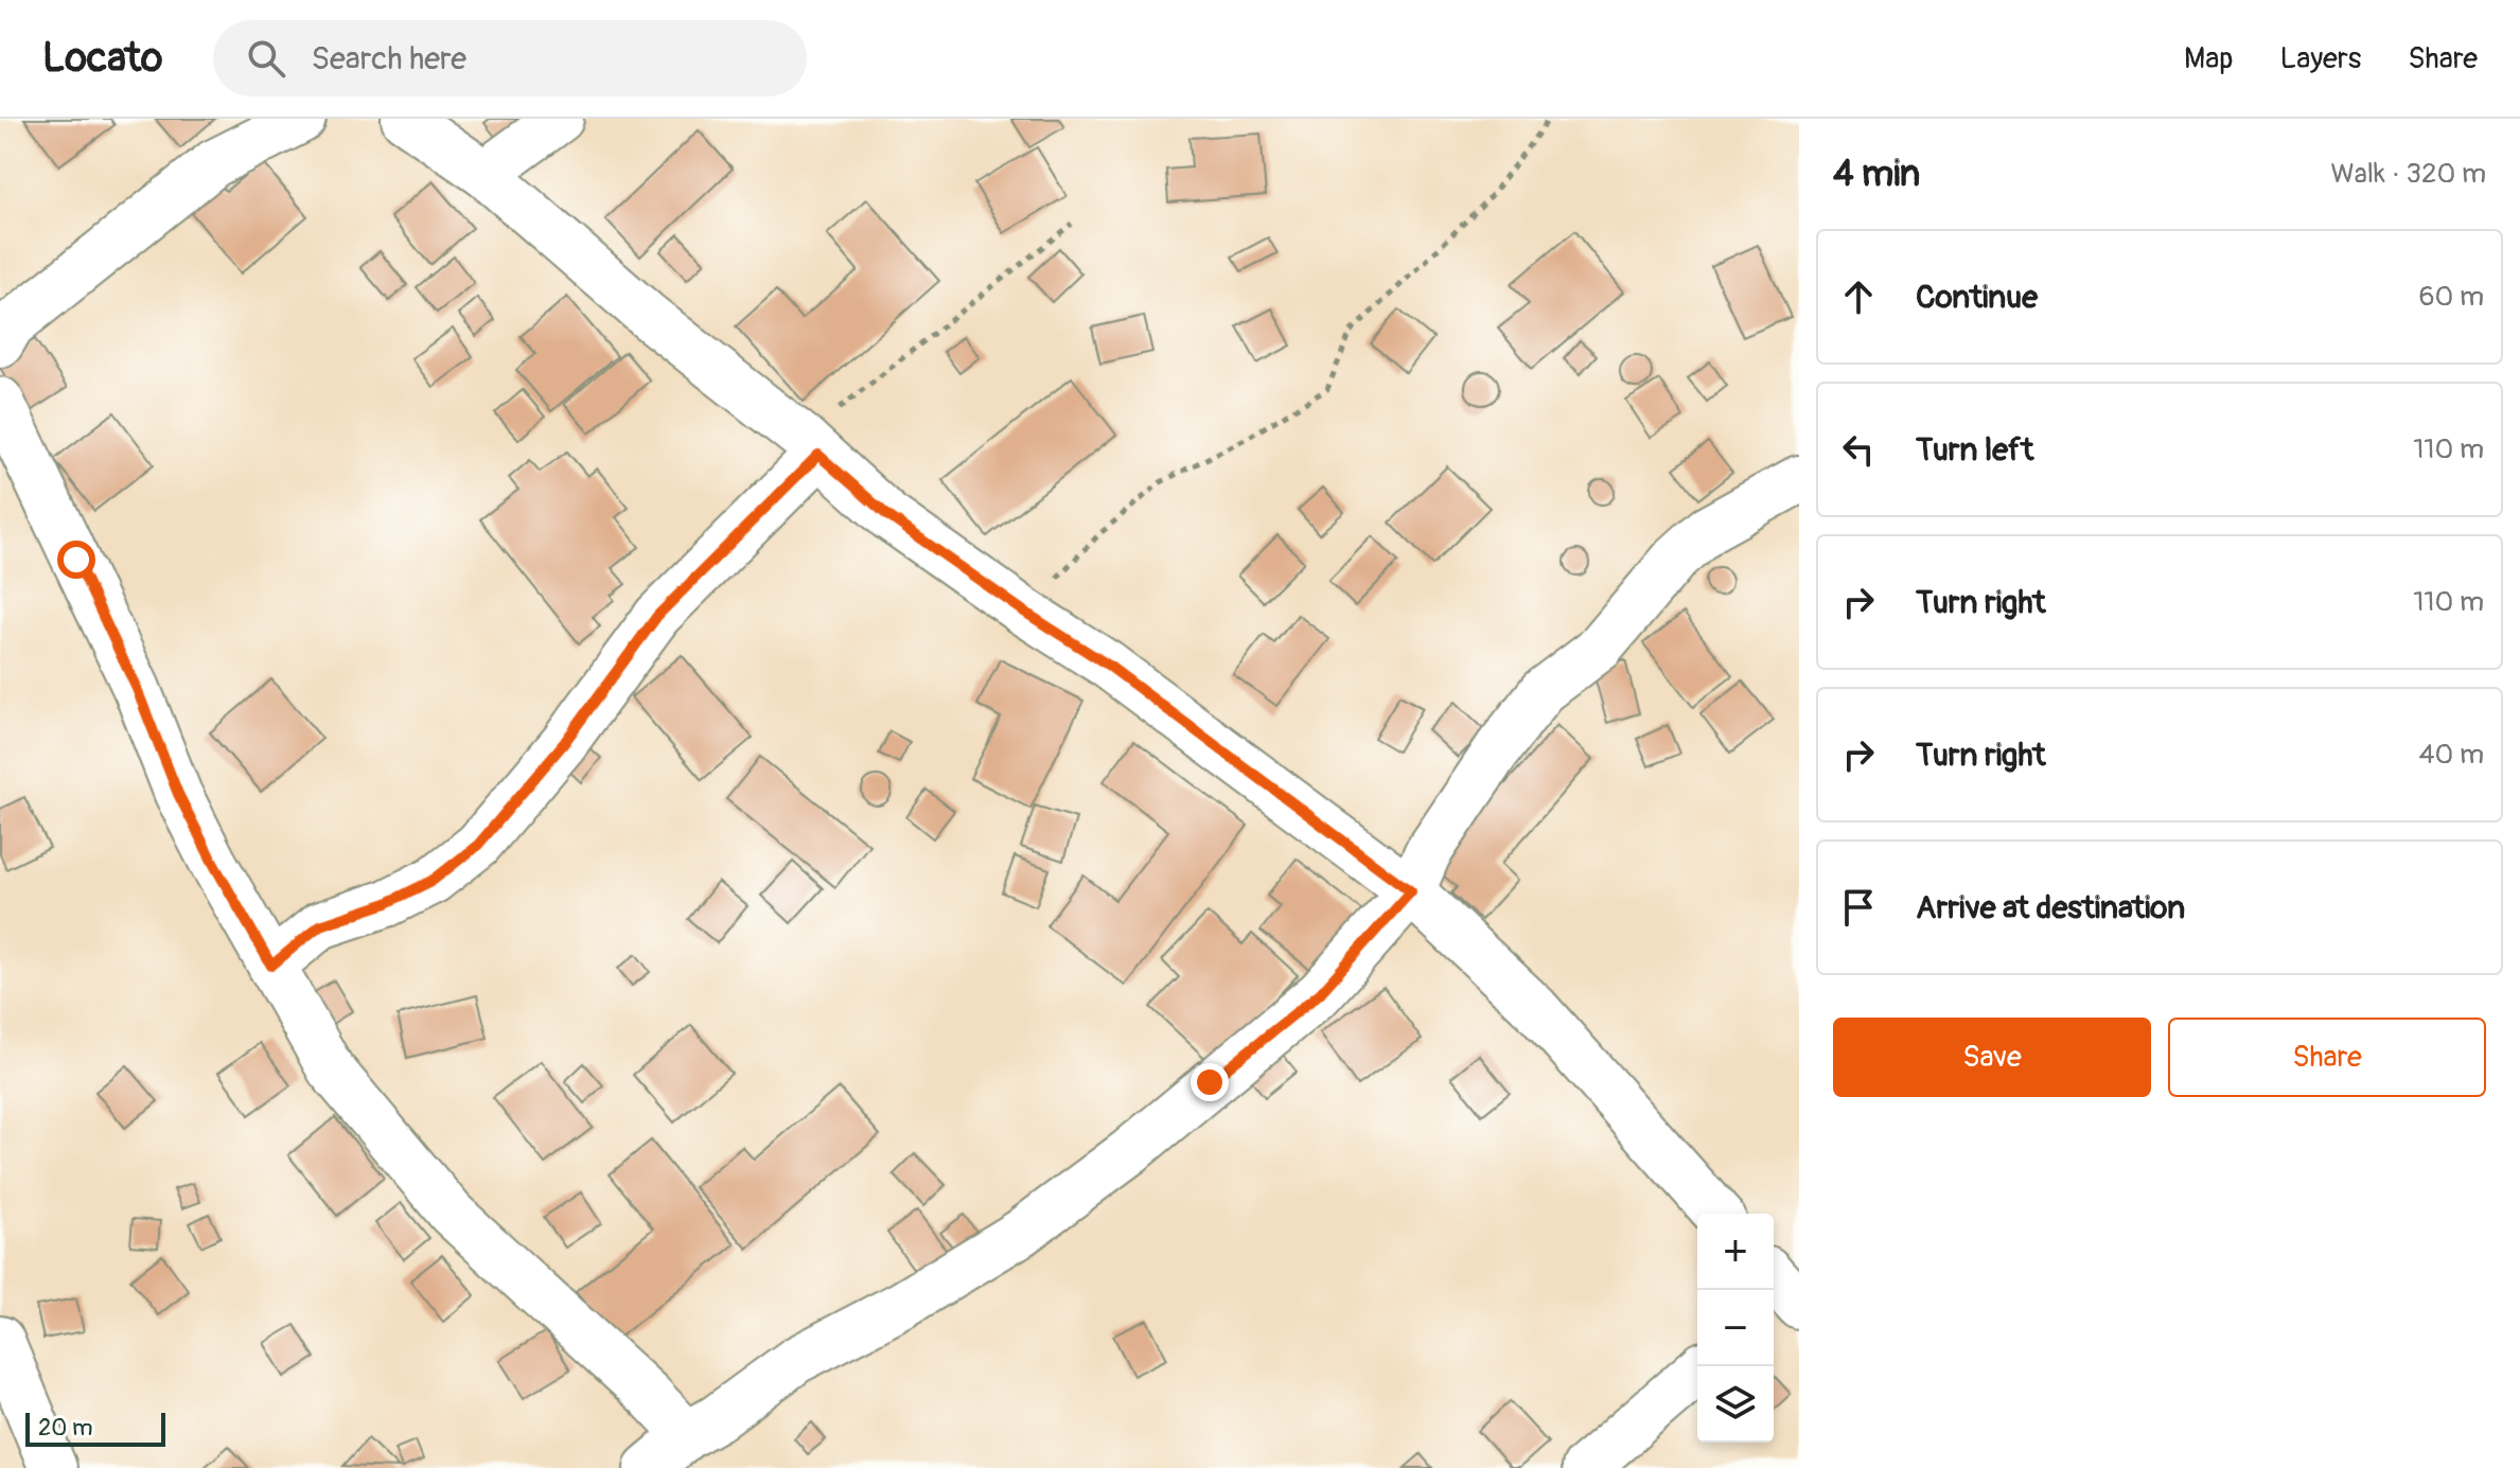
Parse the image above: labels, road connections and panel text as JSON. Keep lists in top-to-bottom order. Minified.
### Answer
{"scale_bar":"20 m","page":{"header":"Locato","search":"Search here","nav":["Map","Layers","Share"],"heading":["4 min","Walk · 320 m"],"list":[["Continue","60 m"],["Turn left","110 m"],["Turn right","110 m"],["Turn right","40 m"],"Arrive at destination"],"buttons":["Save","Share"],"map_buttons":["+","−"],"scale":"20 m"}}
